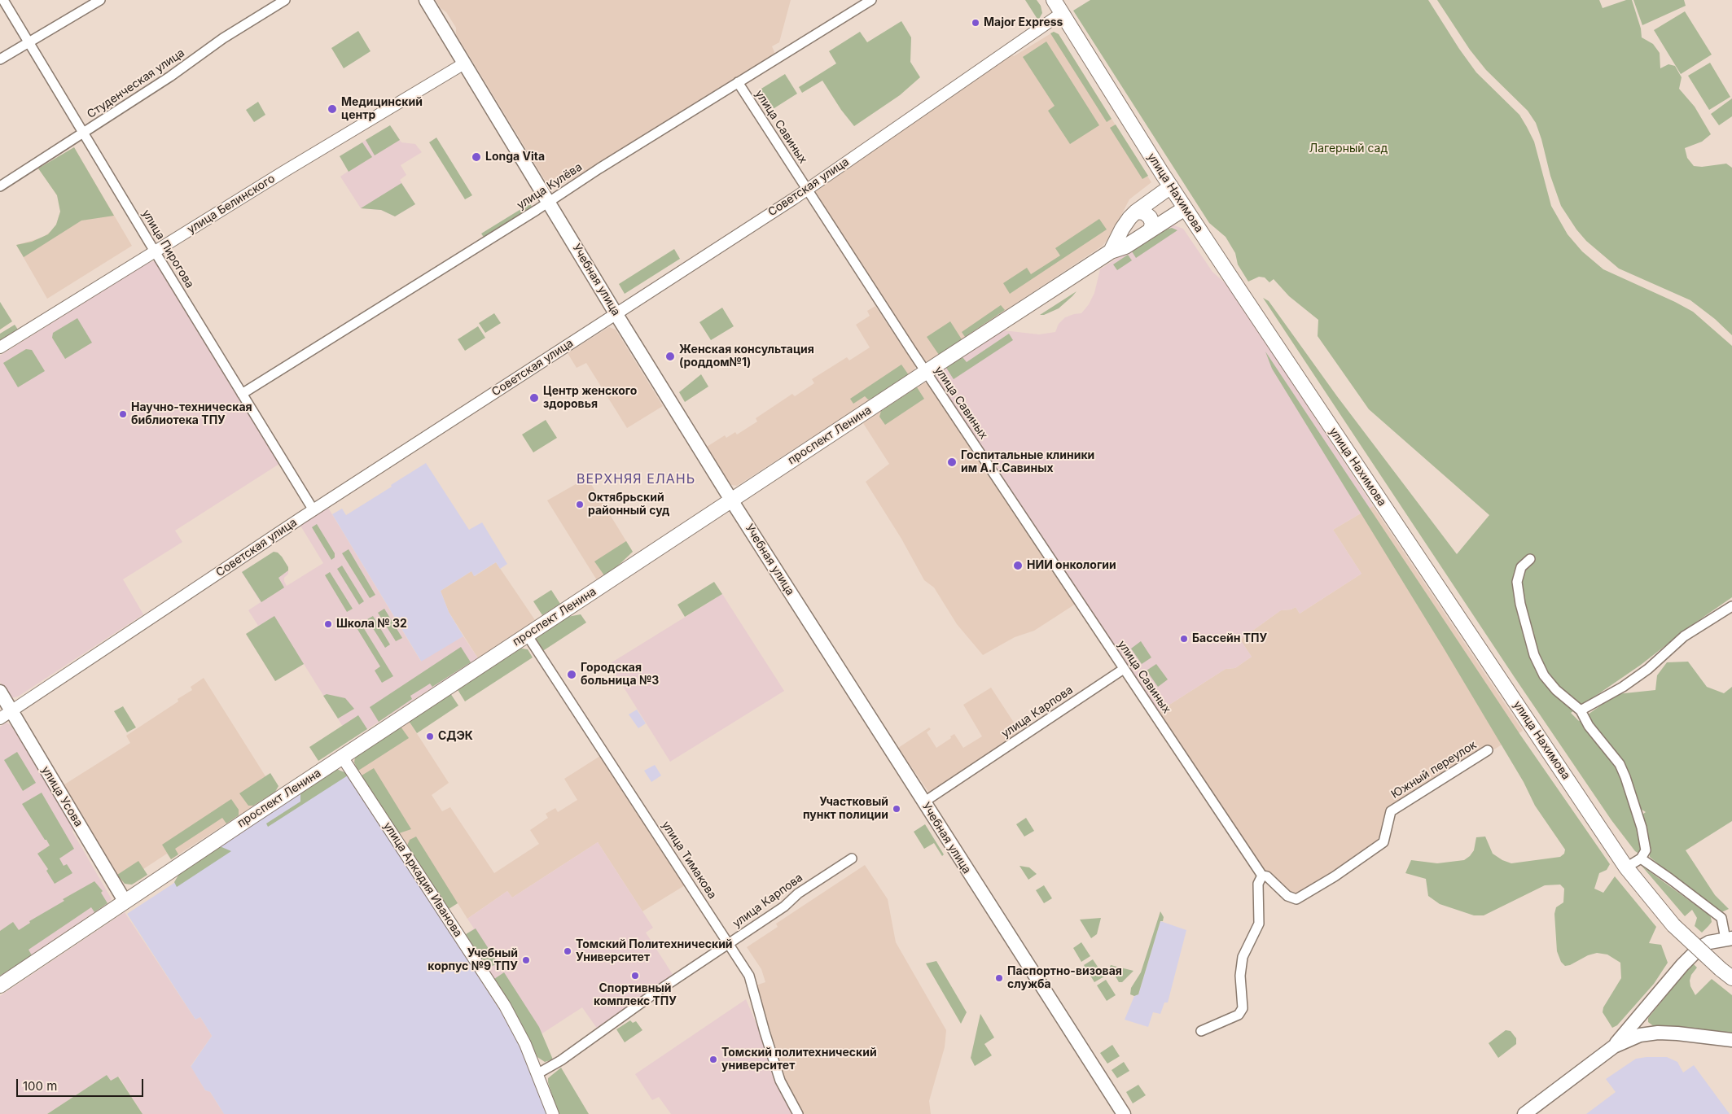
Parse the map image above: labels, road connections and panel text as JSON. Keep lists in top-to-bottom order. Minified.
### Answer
{"streets":{"main road":["улица Нахимова","Учебная улица","проспект Ленина","улица Усова"],"street":["Студенческая улица","улица Савиных","улица Кулёва","Советская улица","улица Белинского","улица Пирогова","улица Карпова","Южный переулок","улица Тимакова","улица Аркадия Иванова"]},"crossings":[["Студенческая улица","улица Пирогова"],["улица Савиных","улица Кулёва"],["улица Савиных","Советская улица"],["улица Савиных","проспект Ленина"],["улица Савиных","улица Карпова"],["улица Савиных","Южный переулок"],["улица Кулёва","улица Пирогова"],["улица Кулёва","Учебная улица"],["Советская улица","улица Нахимова"],["Советская улица","улица Пирогова"],["Советская улица","Учебная улица"],["Советская улица","улица Усова"],["улица Нахимова","проспект Ленина"],["улица Белинского","улица Пирогова"],["улица Белинского","Учебная улица"],["Учебная улица","проспект Ленина"],["Учебная улица","улица Карпова"],["проспект Ленина","улица Усова"],["проспект Ленина","улица Тимакова"],["проспект Ленина","улица Аркадия Иванова"],["улица Карпова","улица Тимакова"],["улица Карпова","улица Аркадия Иванова"]],"districts":["ВЕРХНЯЯ ЕЛАНЬ"],"parks":["Лагерный сад"],"places":["Major Express","Медицинский центр","Longa Vita","Женская консультация (роддом№1)","Центр женского здоровья","Научно-техническая библиотека ТПУ","Госпитальные клиники им А.Г.Савиных","Октябрьский районный суд","НИИ онкологии","Школа № 32","Бассейн ТПУ","Городская больница №3","СДЭК","Участковый пункт полиции","Томский Политехнический Университет","Учебный корпус №9 ТПУ","Спортивный комплекс ТПУ","Паспортно-визовая служба","Томский политехнический университет"],"scale_bar":"100 m"}
